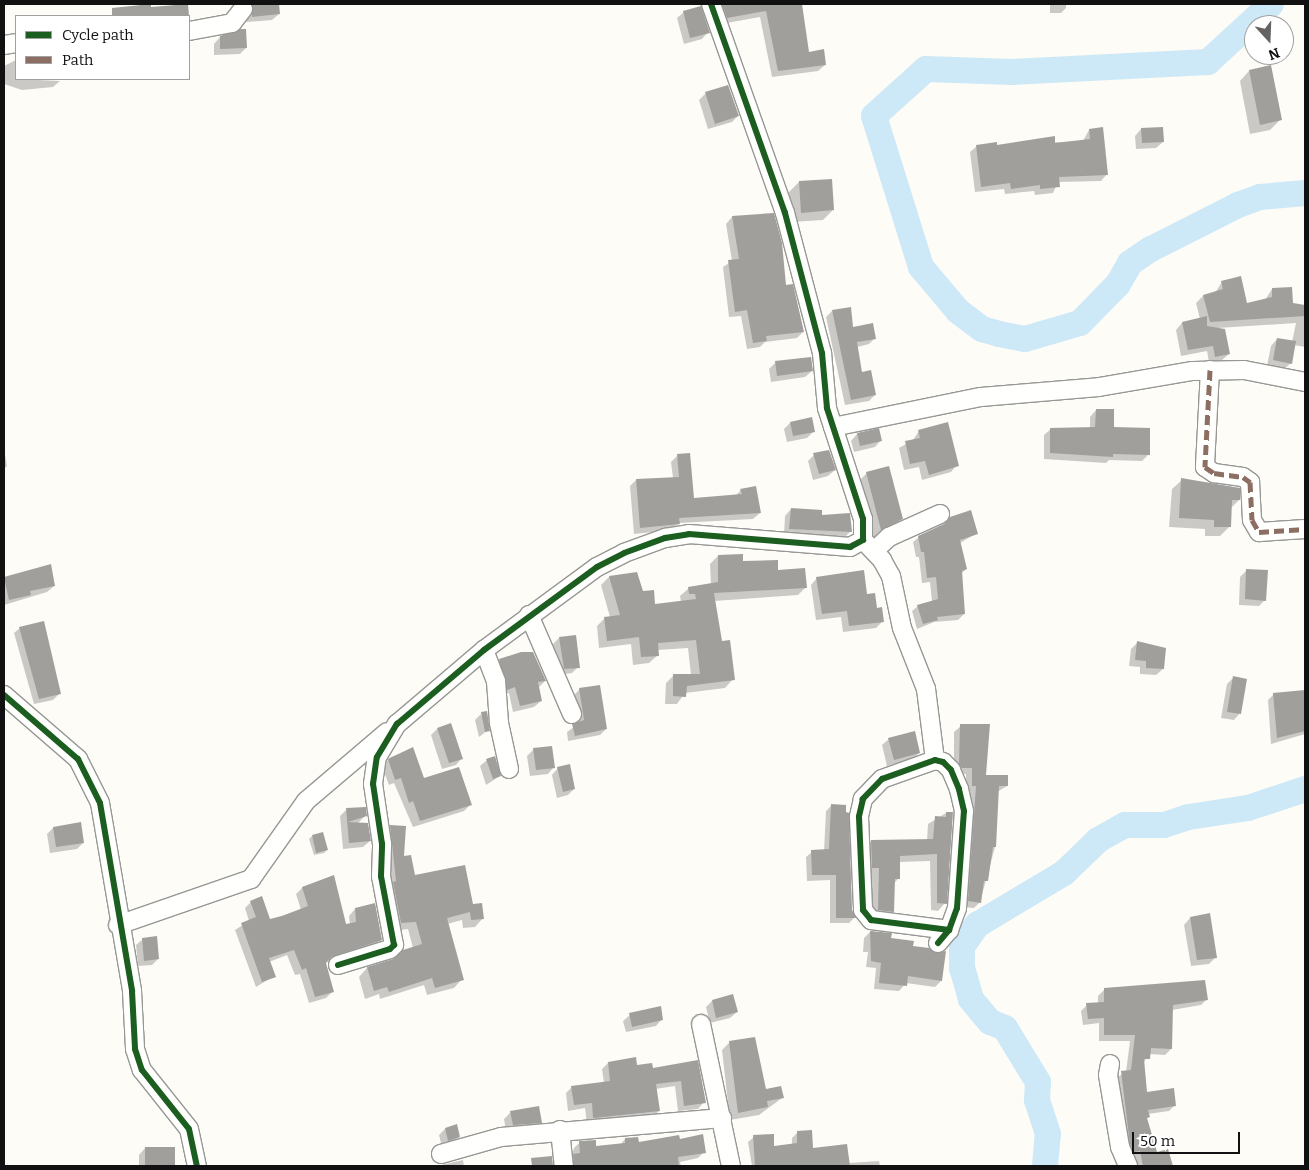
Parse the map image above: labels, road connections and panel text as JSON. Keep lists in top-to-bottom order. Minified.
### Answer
{"legend":["Cycle path","Path"],"scale_bar":"50 m","north":"bottom"}
